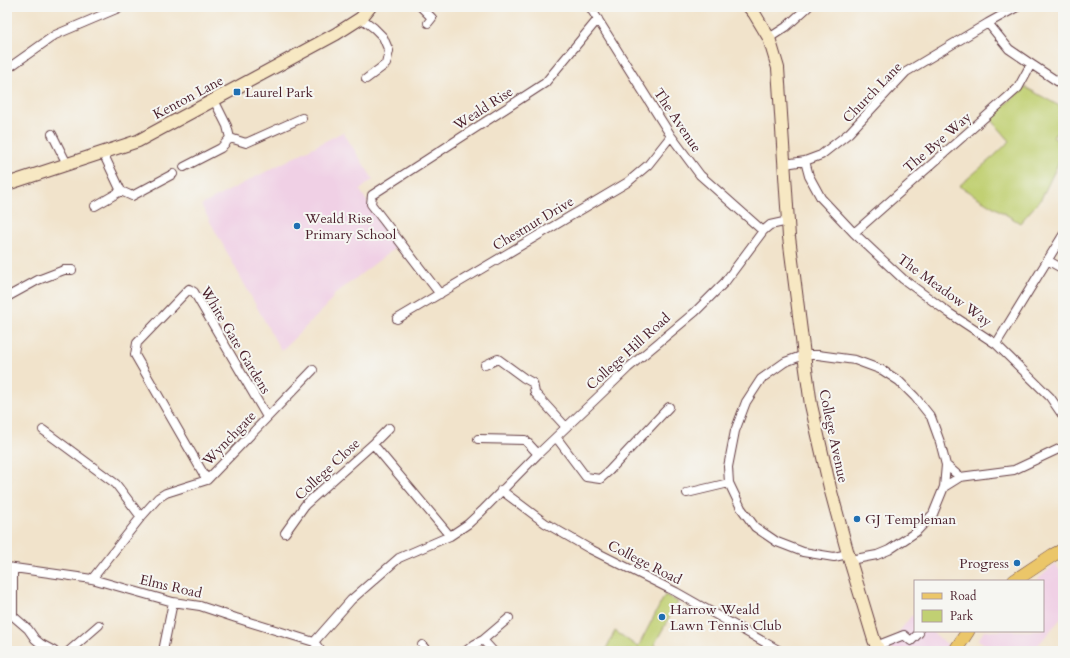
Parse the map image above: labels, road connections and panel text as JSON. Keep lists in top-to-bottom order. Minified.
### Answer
{"streets":{"street":["Church Lane","Kenton Lane","Weald Rise","The Avenue","The Bye Way","Chestnut Drive","The Meadow Way","White Gate Gardens","College Hill Road","College Avenue","Wynchgate","College Close","College Road","Elms Road"]},"crossings":[["Church Lane","The Meadow Way"],["Weald Rise","The Avenue"],["Weald Rise","Chestnut Drive"],["The Avenue","Chestnut Drive"],["The Avenue","College Hill Road"],["The Bye Way","The Meadow Way"],["White Gate Gardens","Wynchgate"],["College Hill Road","College Avenue"],["College Hill Road","College Close"],["College Hill Road","College Road"],["College Hill Road","Elms Road"],["Wynchgate","Elms Road"]],"places":{"transit":["Laurel Park"],"other":["Weald Rise Primary School","GJ Templeman","Progress","Harrow Weald Lawn Tennis Club"]},"legend":["Road","Park"]}
